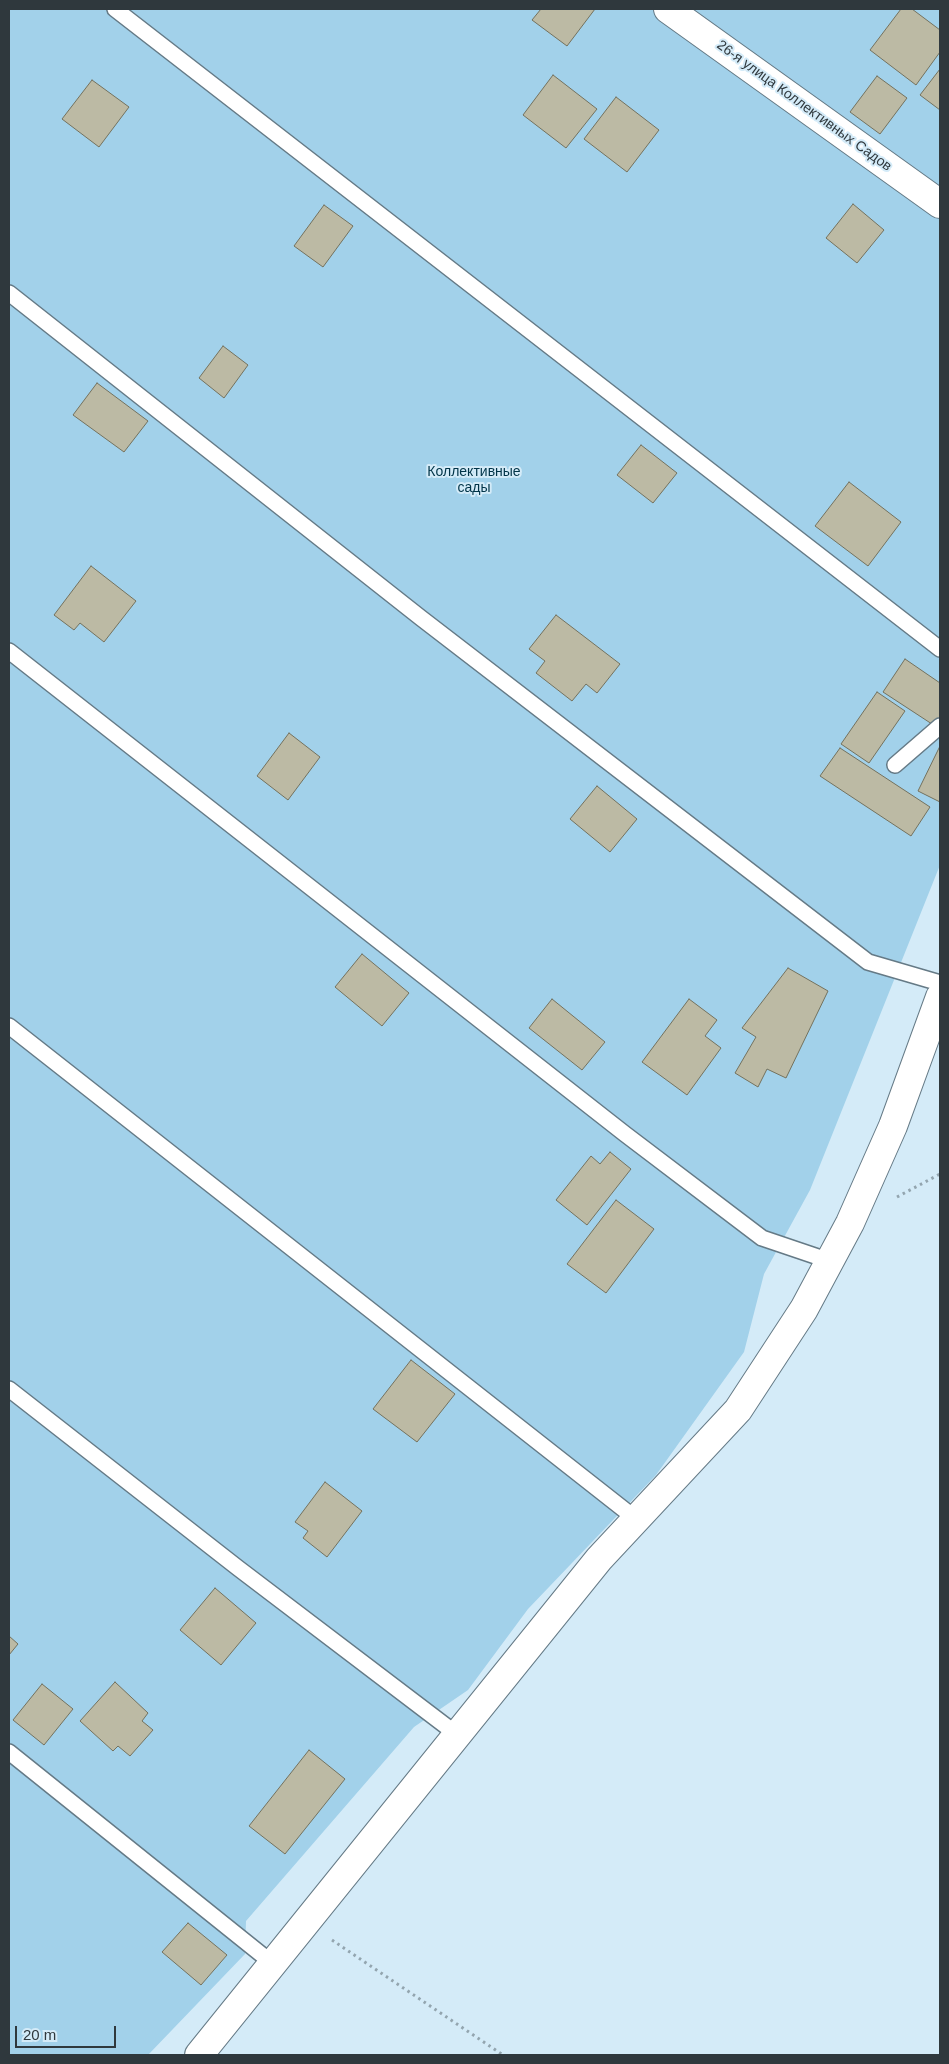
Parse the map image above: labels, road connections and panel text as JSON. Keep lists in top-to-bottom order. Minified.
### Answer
{"streets":{"street":["26-я улица Коллективных Садов"]},"parks":["Коллективные сады"],"scale_bar":"20 m"}
